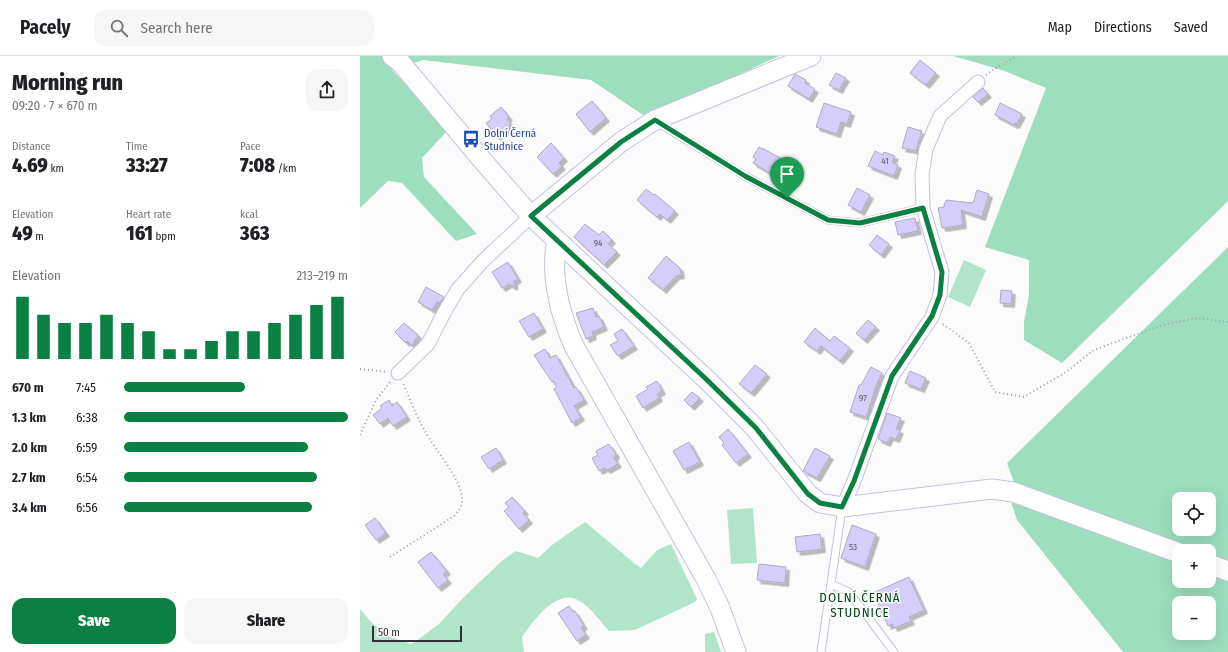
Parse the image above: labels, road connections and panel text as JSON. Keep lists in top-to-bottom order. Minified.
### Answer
{"districts":["DOLNÍ ČERNÁ STUDNICE"],"places":{"bus stop":["Dolní Černá Studnice"]},"house_numbers":["41","94","97","53"],"scale_bar":"50 m","page":{"header":"Pacely","search":"Search here","nav":["Map","Directions","Saved"],"heading":["Morning run","09:20 · 7 × 670 m"],"stats":[["Distance","4.69 km"],["Time","33:27"],["Pace","7:08 /km"],["Elevation","49 m"],["Heart rate","161 bpm"],["kcal","363"]],"chart":["Elevation","213–219 m"],"list":[{"name":"670 m","note":"7:45"},{"name":"1.3 km","note":"6:38"},{"name":"2.0 km","note":"6:59"},{"name":"2.7 km","note":"6:54"},{"name":"3.4 km","note":"6:56"}],"map_buttons":["+","−"],"buttons":["Save","Share"],"scale":"50 m"}}
